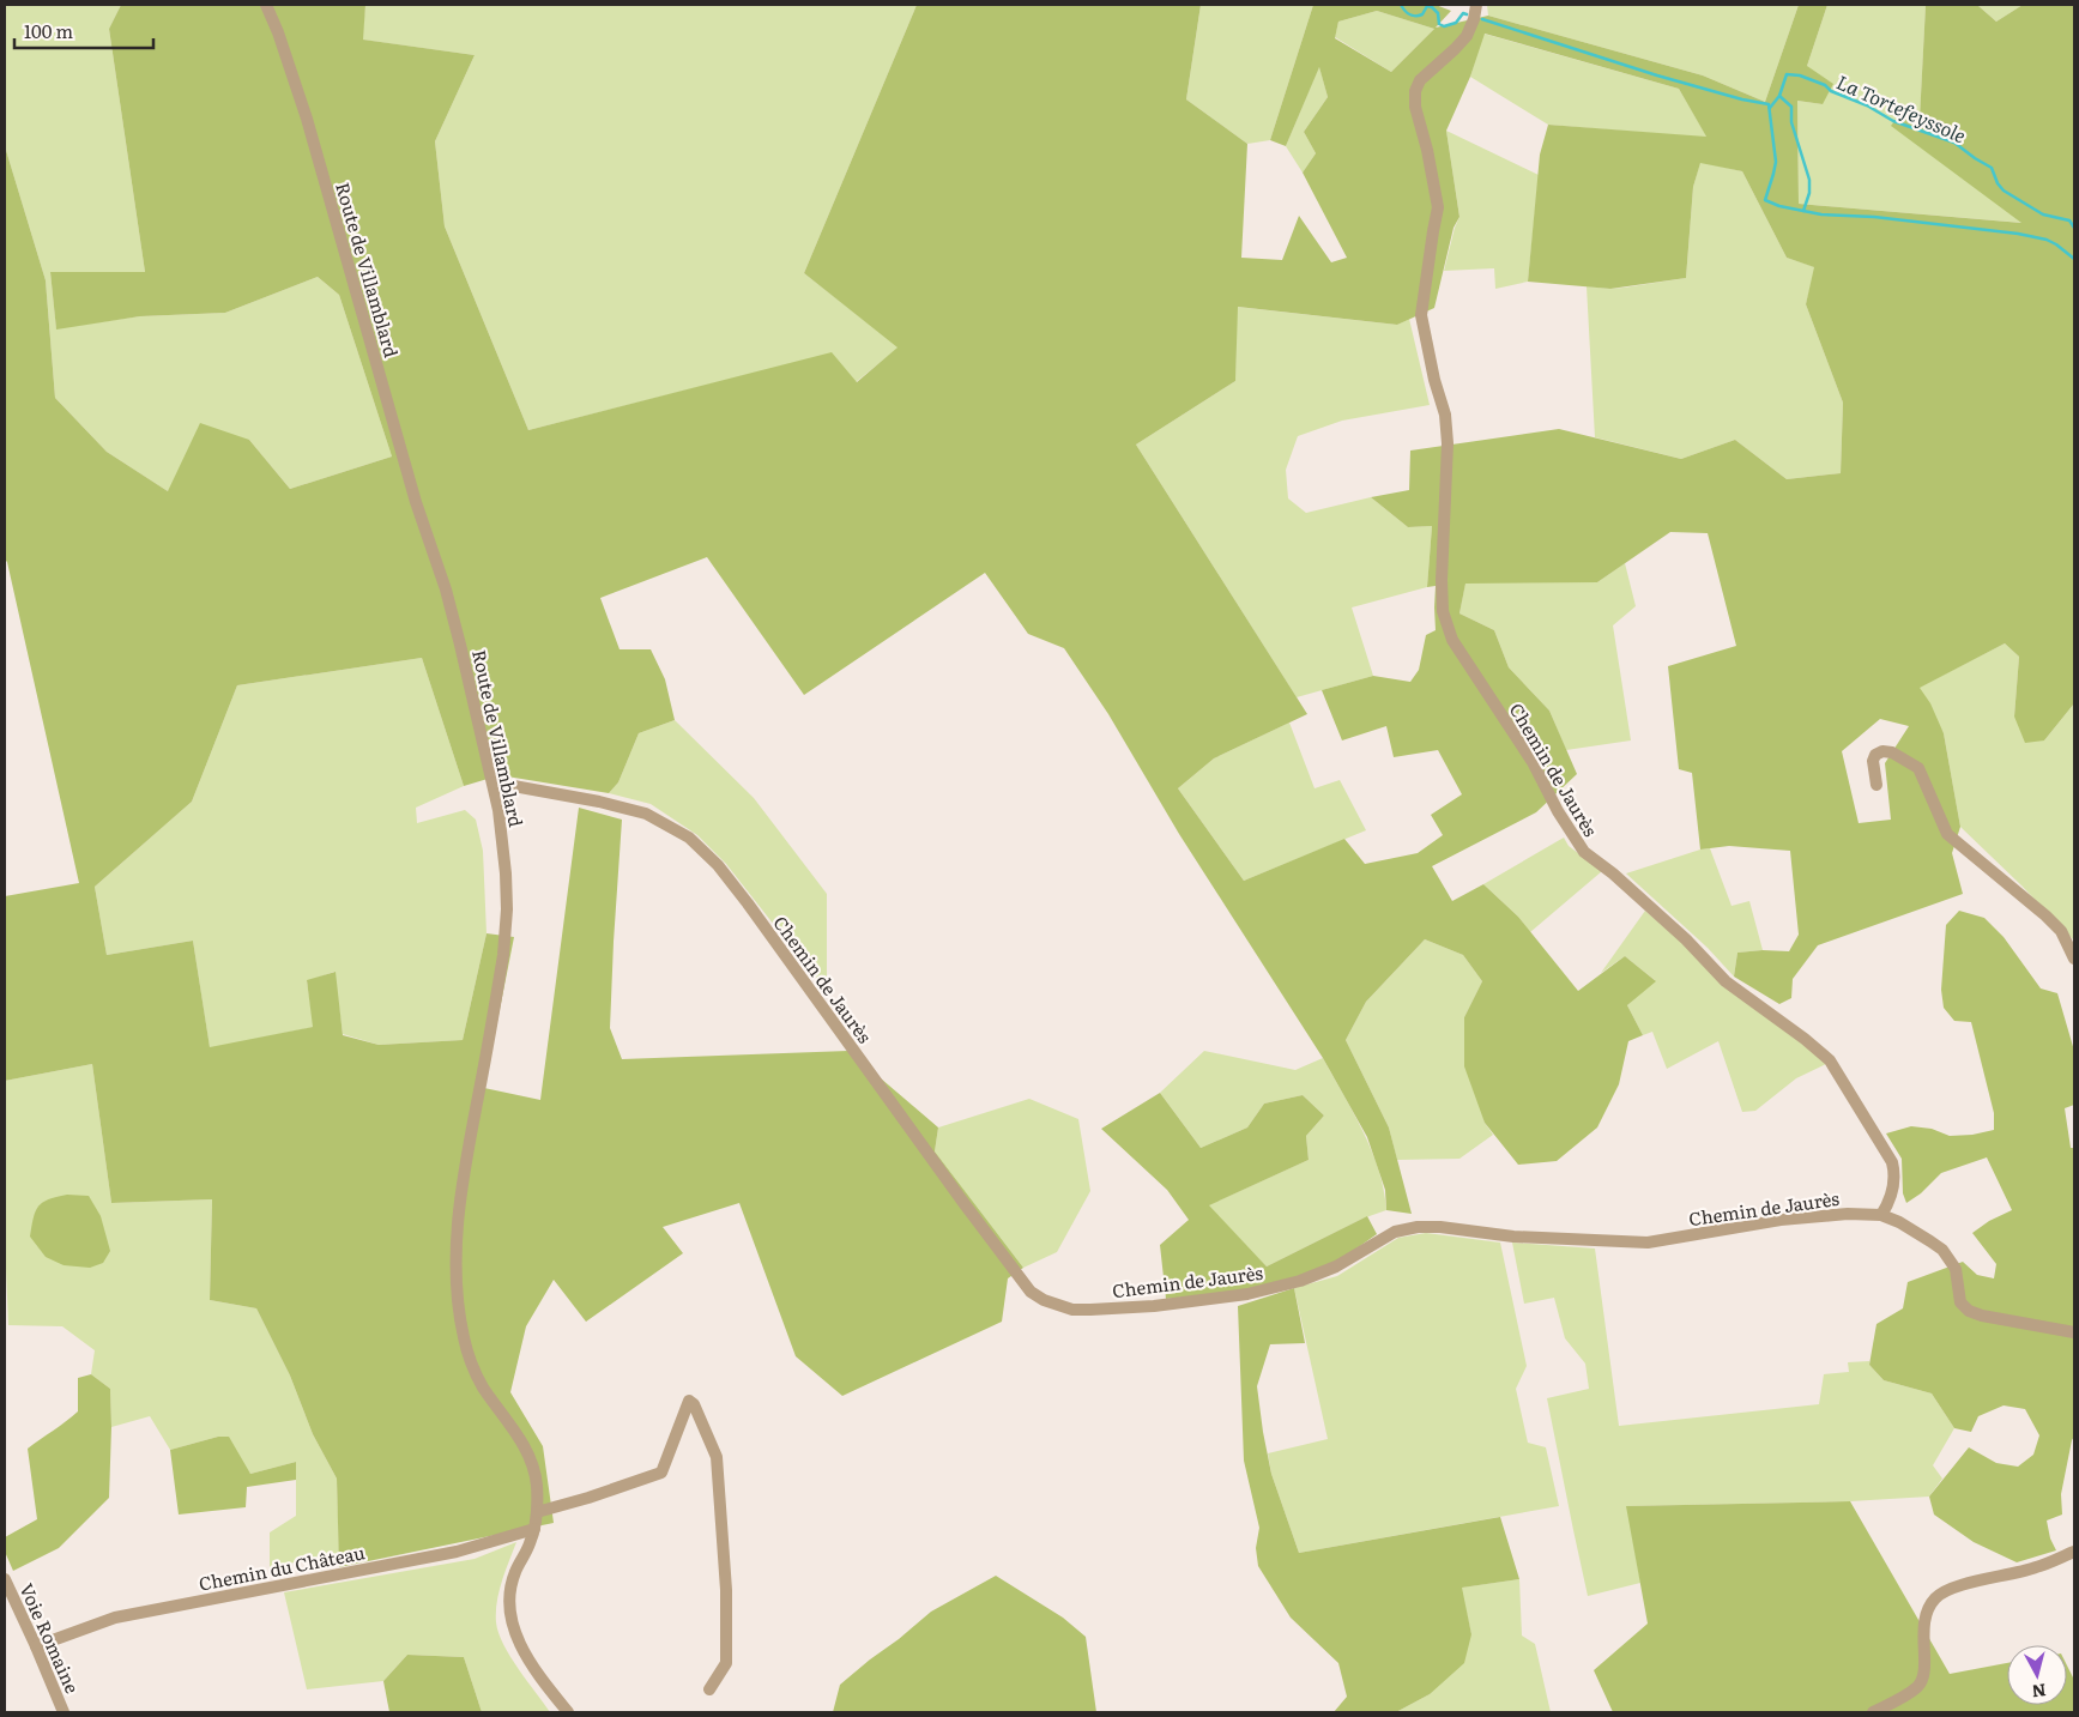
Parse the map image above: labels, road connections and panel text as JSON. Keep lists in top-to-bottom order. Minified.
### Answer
{"streets":{"street":["Route de Villamblard","Chemin de Jaurès","Chemin du Château","Voie Romaine"]},"crossings":[["Route de Villamblard","Chemin de Jaurès"],["Route de Villamblard","Chemin du Château"],["Chemin du Château","Voie Romaine"]],"water":["La Tortefeyssole"],"scale_bar":"100 m","north":"bottom"}
